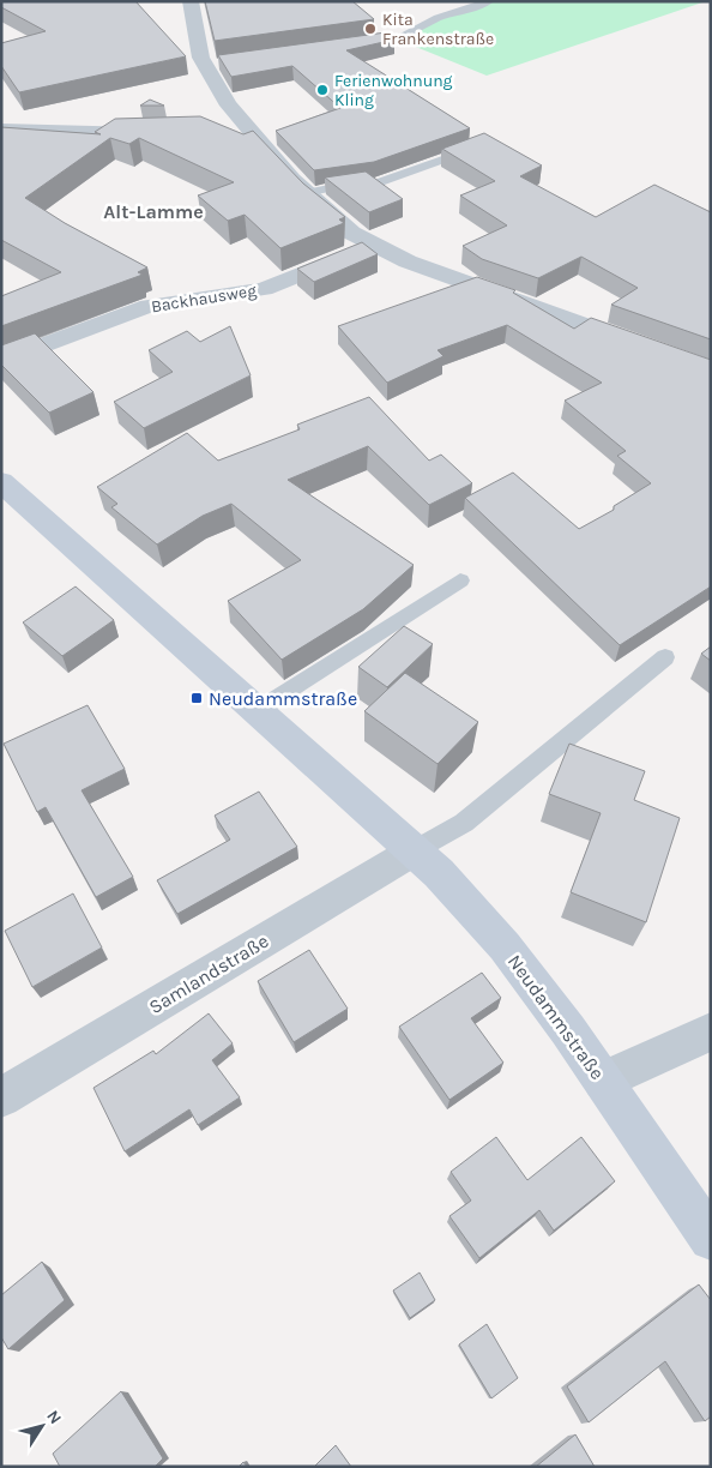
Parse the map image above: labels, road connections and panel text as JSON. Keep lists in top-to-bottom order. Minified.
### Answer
{"streets":{"main road":["Neudammstraße"],"street":["Backhausweg","Samlandstraße"]},"crossings":[["Samlandstraße","Neudammstraße"]],"districts":["Alt-Lamme"],"places":{"other":["Kita Frankenstraße","Ferienwohnung Kling"],"transit":["Neudammstraße"]},"north":"top right"}
